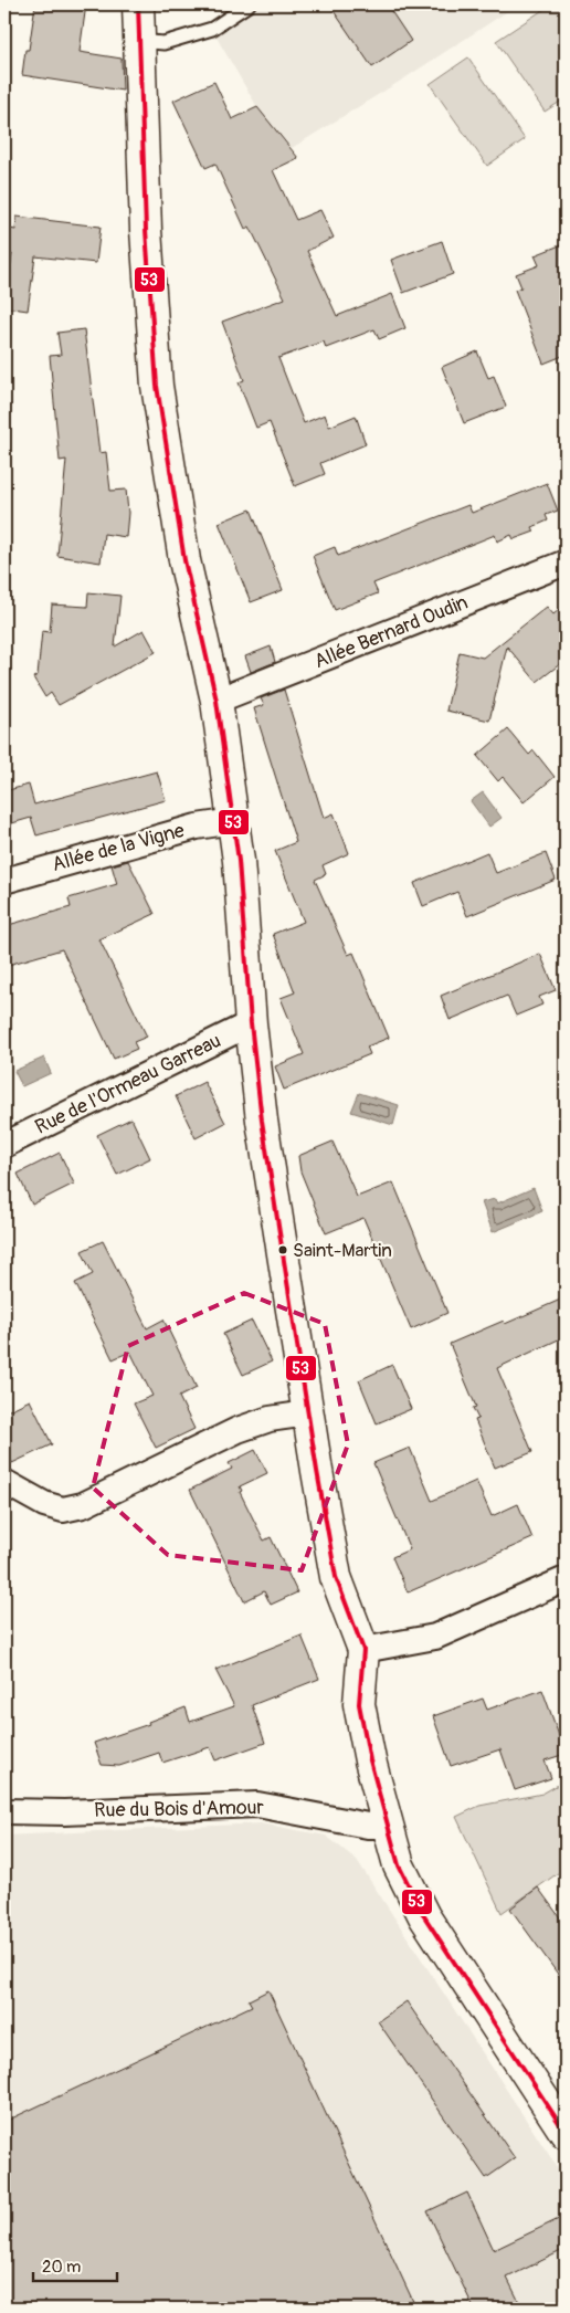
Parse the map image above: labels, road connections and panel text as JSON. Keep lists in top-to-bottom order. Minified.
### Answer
{"streets":{"street":["Allée Bernard Oudin","Allée de la Vigne","Rue de l'Ormeau Garreau","Rue du Bois d'Amour"]},"places":["Saint-Martin"],"lines":["transit line 53"],"scale_bar":"20 m"}
